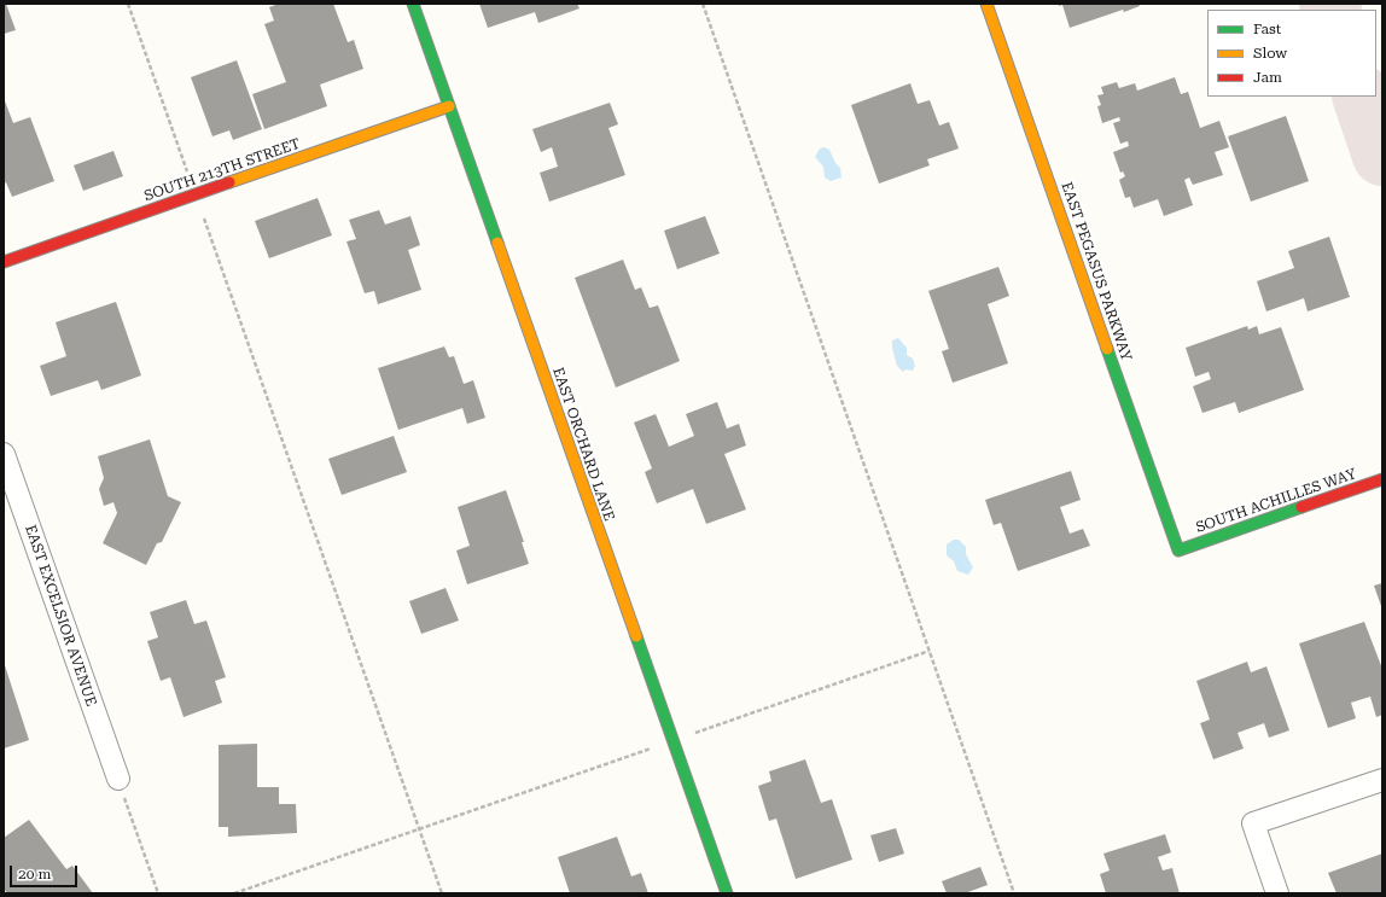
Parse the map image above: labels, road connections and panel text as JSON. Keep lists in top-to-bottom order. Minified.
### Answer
{"streets":{"street":["SOUTH 213TH STREET","EAST PEGASUS PARKWAY","EAST ORCHARD LANE","SOUTH ACHILLES WAY","EAST EXCELSIOR AVENUE"]},"crossings":[["SOUTH 213TH STREET","EAST ORCHARD LANE"],["EAST PEGASUS PARKWAY","SOUTH ACHILLES WAY"]],"legend":["Fast","Slow","Jam"],"scale_bar":"20 m"}
